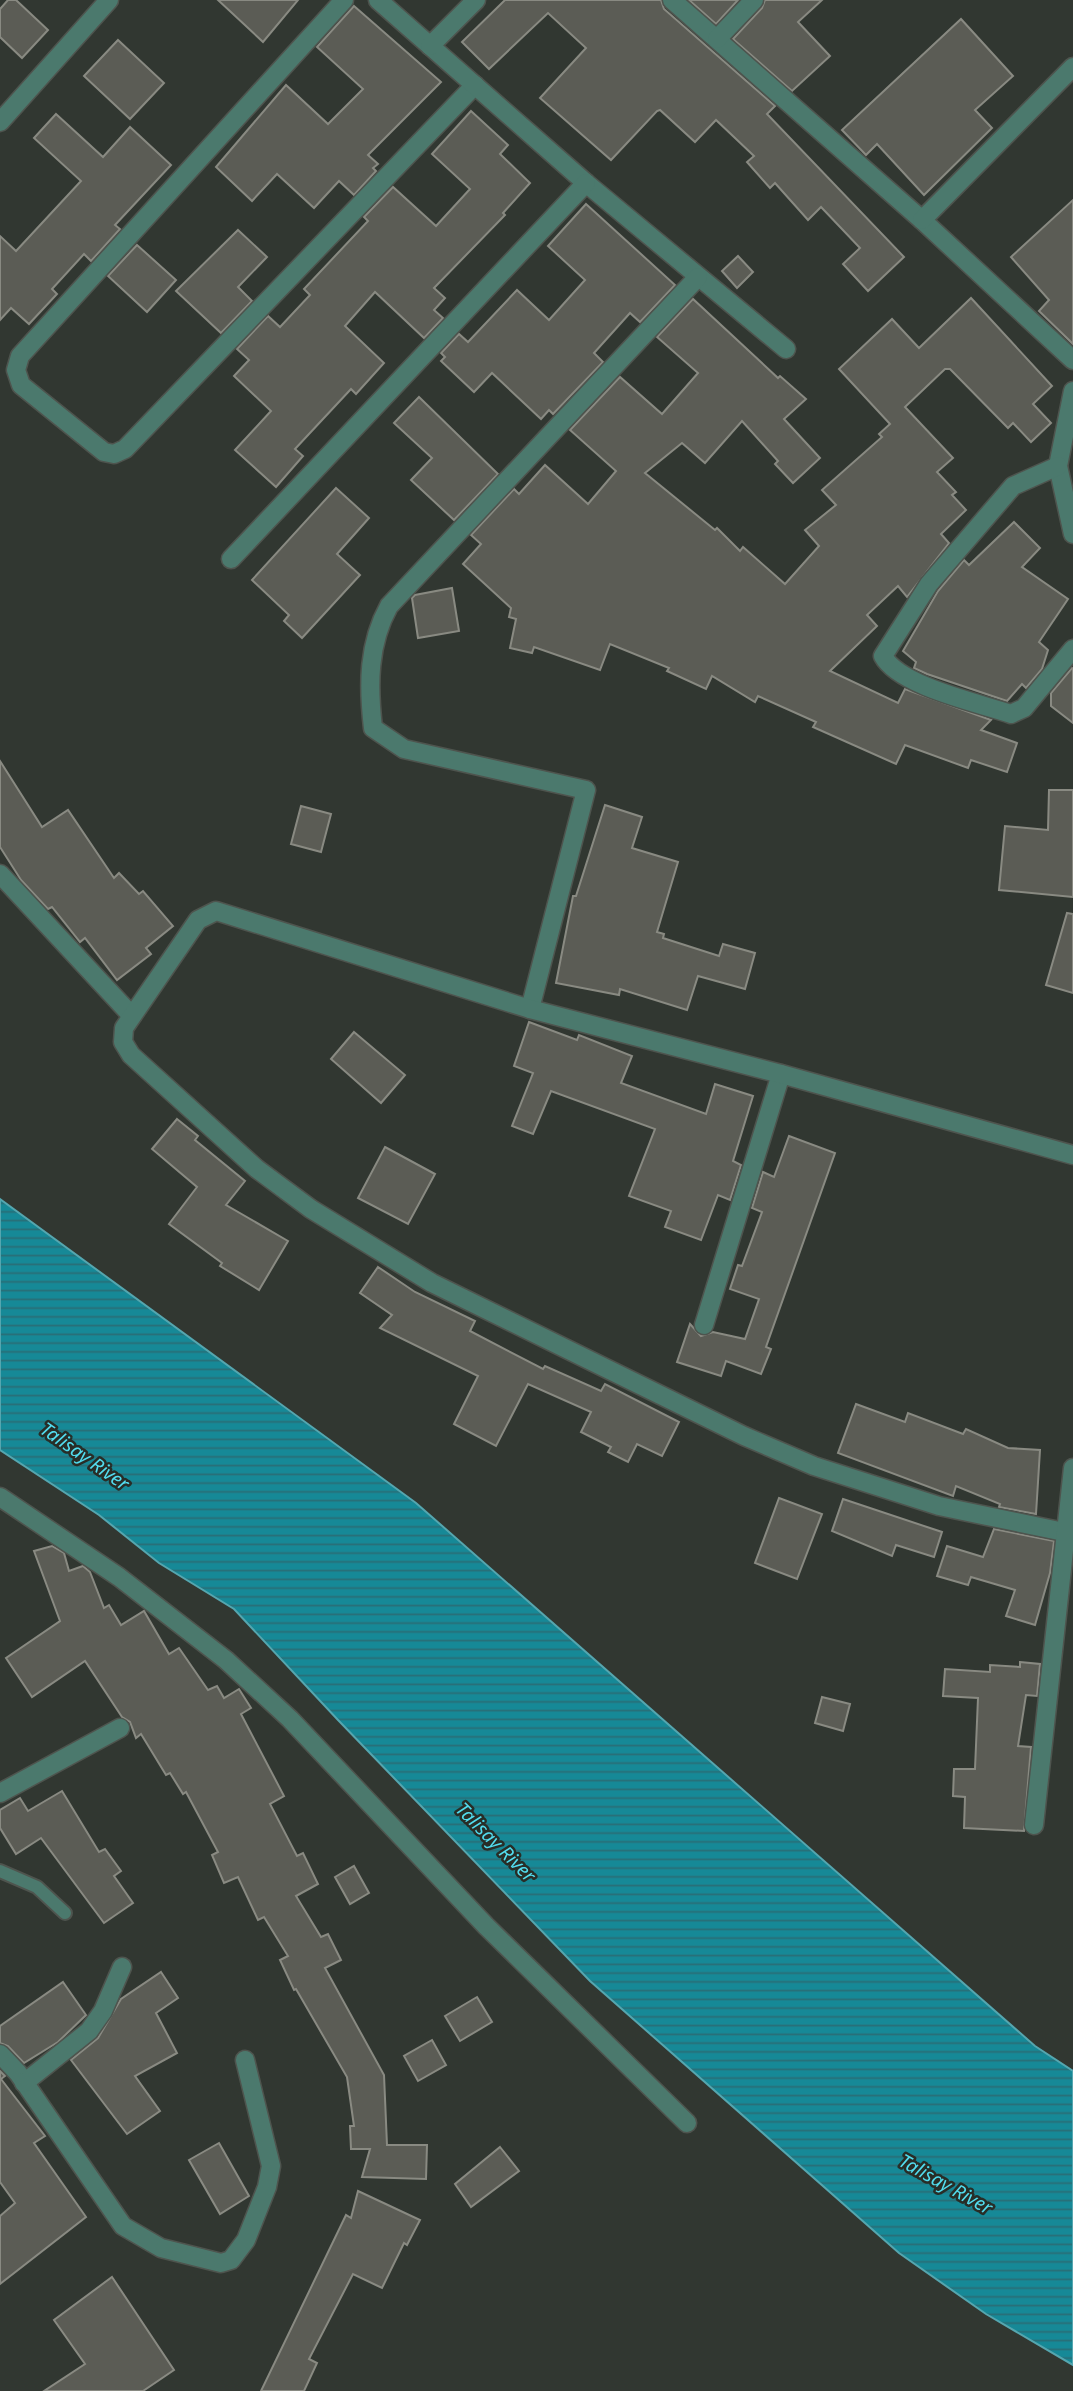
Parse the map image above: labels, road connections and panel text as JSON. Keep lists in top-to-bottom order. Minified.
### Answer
{"water":["Talisay River"]}
